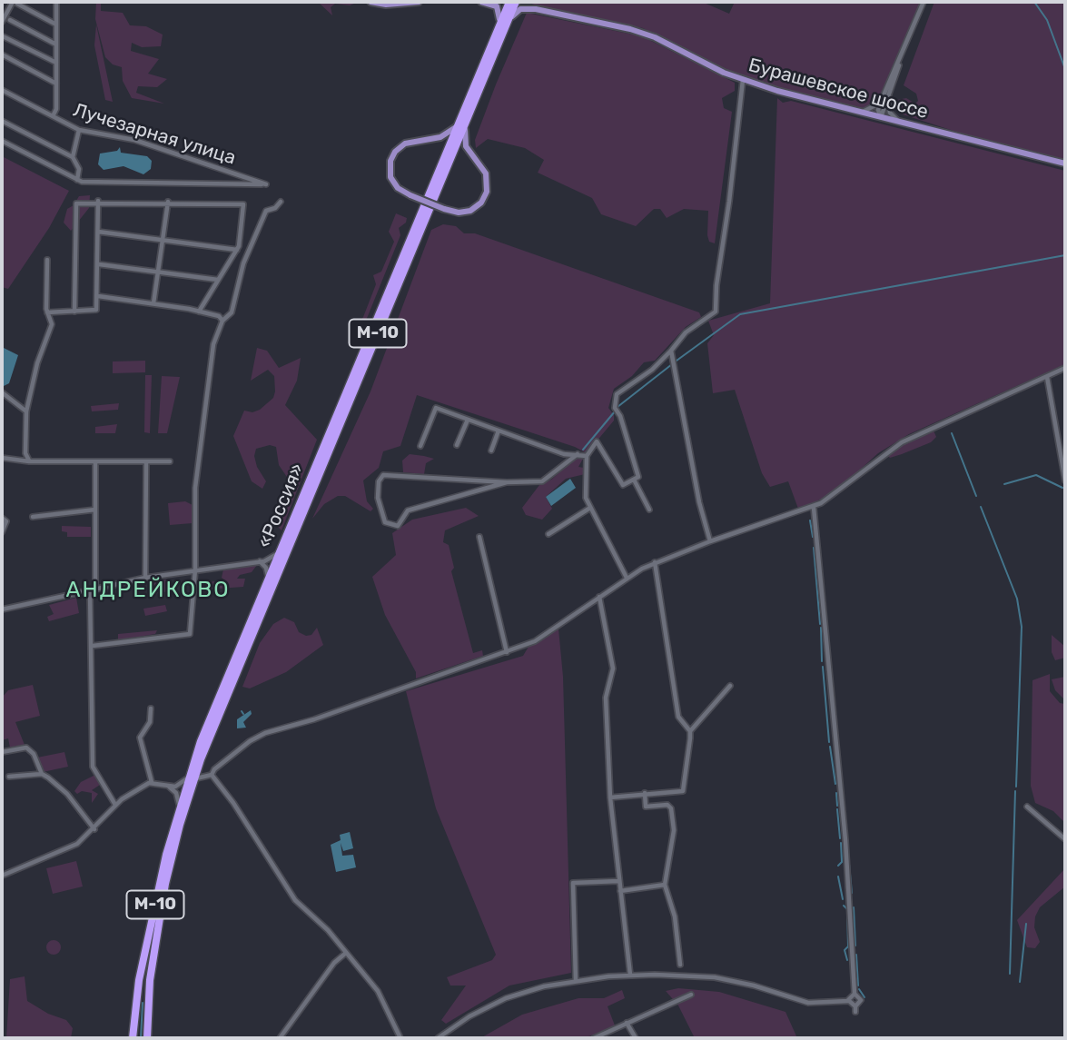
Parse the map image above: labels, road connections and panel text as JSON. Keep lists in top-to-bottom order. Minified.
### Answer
{"streets":{"highway":["М-10","«Россия»"],"main road":["Бурашевское шоссе"],"street":["Лучезарная улица"]},"districts":["АНДРЕЙКОВО"]}
